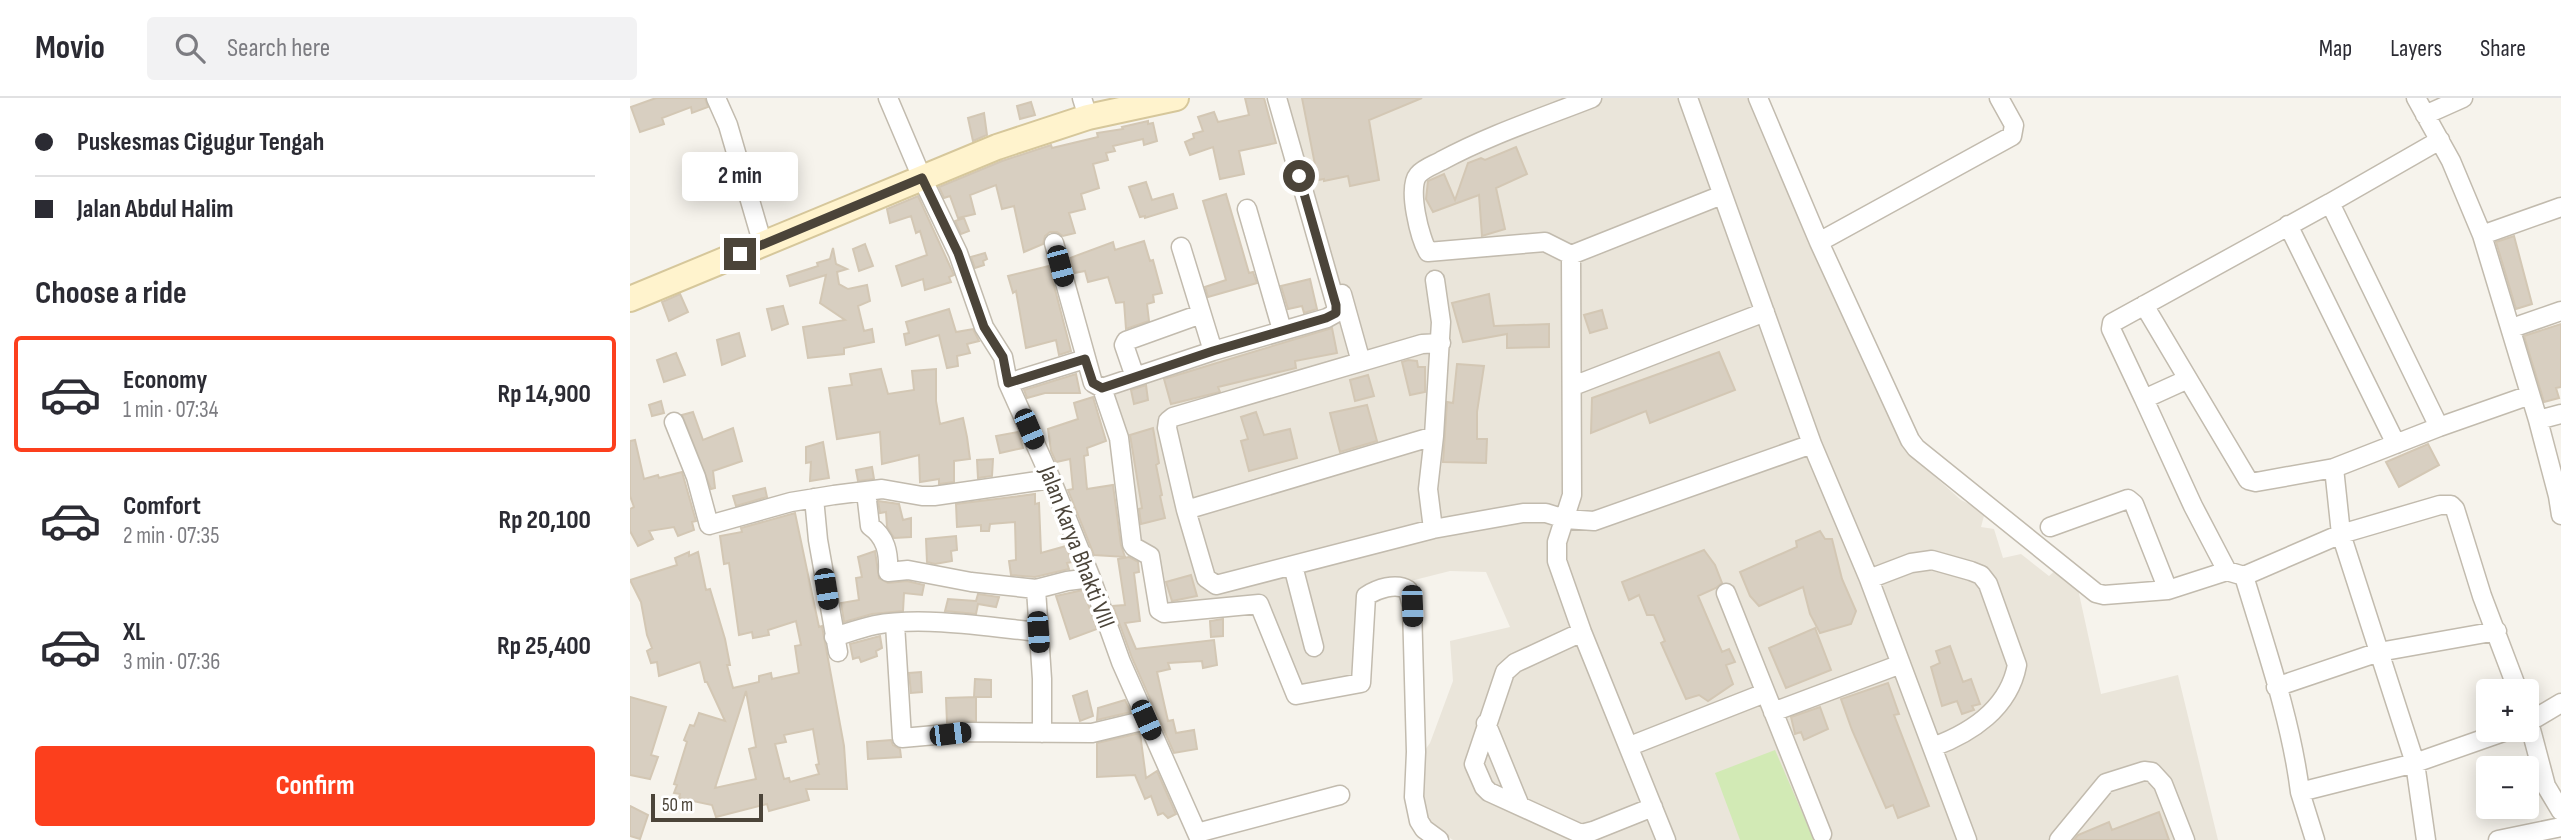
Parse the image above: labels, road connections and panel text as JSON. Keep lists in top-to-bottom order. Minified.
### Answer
{"streets":{"street":["Jalan Karya Bhakti VIII"]},"scale_bar":"50 m","page":{"header":"Movio","search":"Search here","nav":["Map","Layers","Share"],"banner":["Puskesmas Cigugur Tengah","Jalan Abdul Halim"],"bubble":"2 min","heading":"Choose a ride","list":[{"name":"Economy","note":"1 min · 07:34","value":"Rp 14,900"},{"name":"Comfort","note":"2 min · 07:35","value":"Rp 20,100"},{"name":"XL","note":"3 min · 07:36","value":"Rp 25,400"}],"map_buttons":["+","−"],"buttons":"Confirm","scale":"50 m"}}
